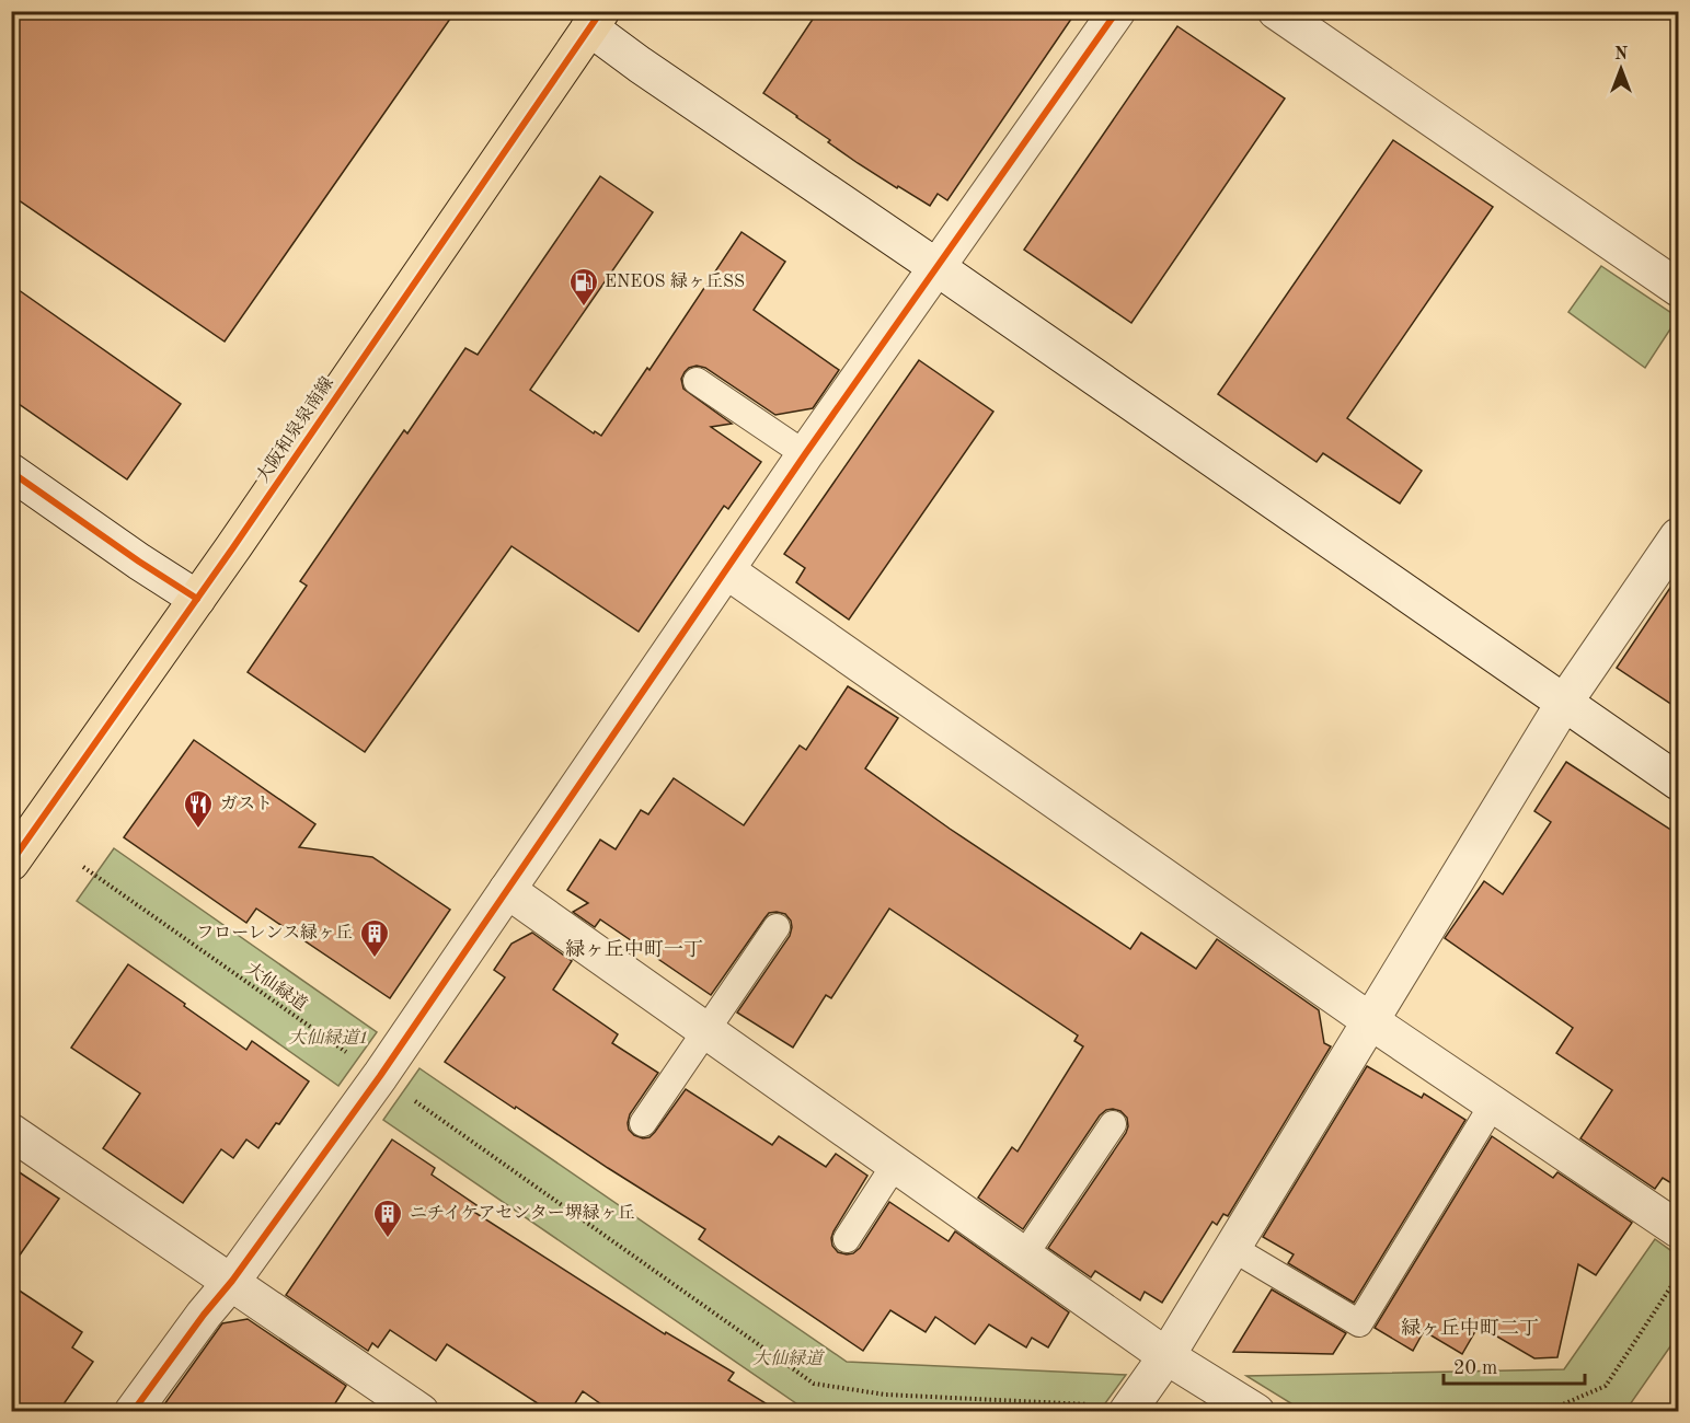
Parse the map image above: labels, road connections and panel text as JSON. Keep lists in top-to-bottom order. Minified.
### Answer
{"streets":{"main road":["大阪和泉泉南線"],"path":["大仙緑道"]},"districts":["緑ヶ丘中町一丁","緑ヶ丘中町二丁"],"parks":["大仙緑道1","大仙緑道"],"places":{"fuel station":["ENEOS 緑ヶ丘SS"],"restaurant":["ガスト"],"building":["フローレンス緑ヶ丘","ニチイケアセンター堺緑ヶ丘"]},"scale_bar":"20 m","north":"top"}
